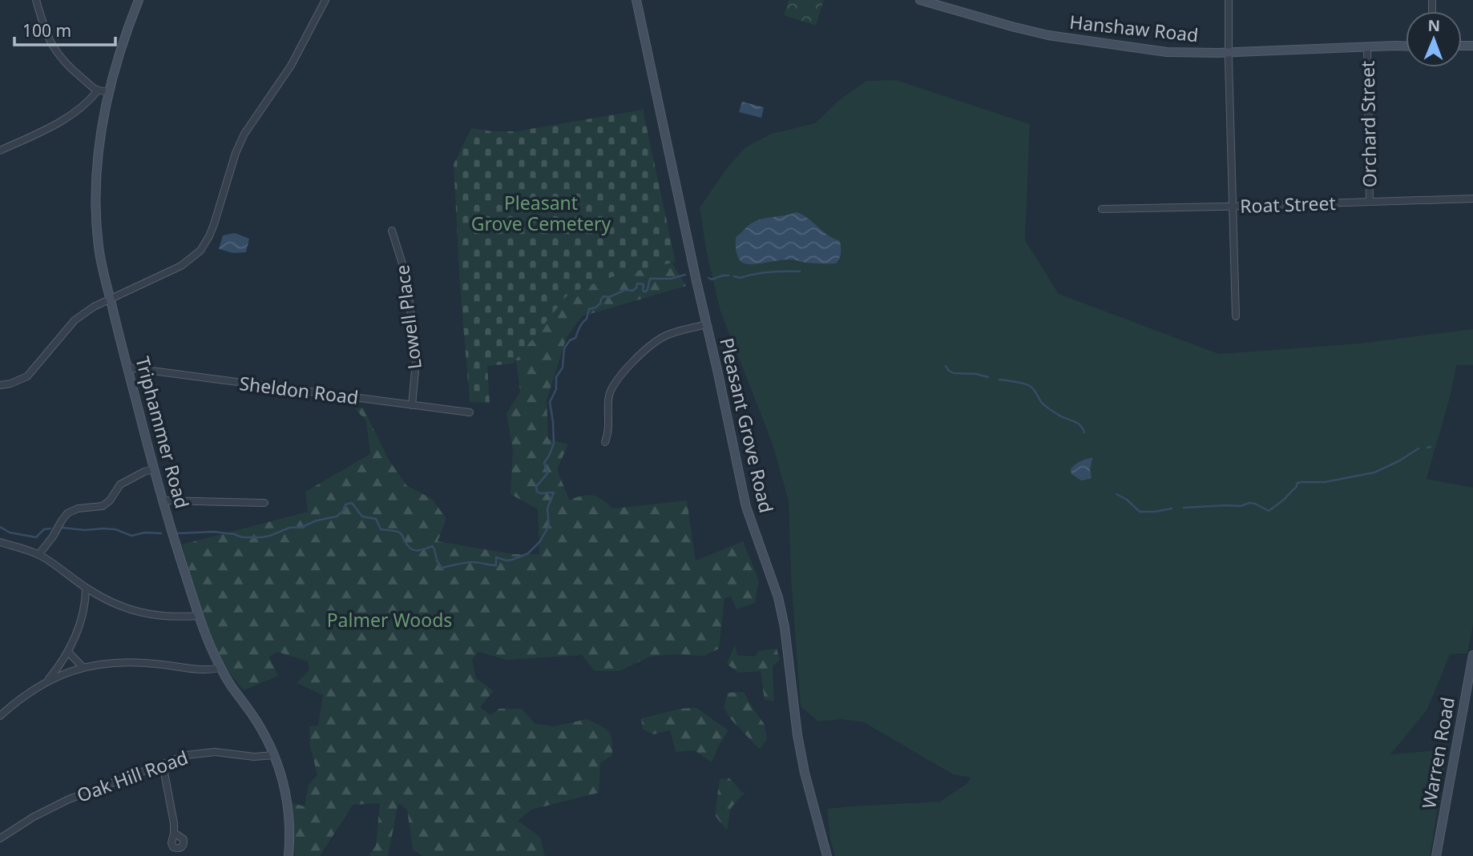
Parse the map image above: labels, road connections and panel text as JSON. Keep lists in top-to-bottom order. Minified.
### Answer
{"streets":{"street":["Hanshaw Road","Orchard Street","Roat Street","Lowell Place","Sheldon Road","Pleasant Grove Road","Triphammer Road","Warren Road","Oak Hill Road"]},"crossings":[["Hanshaw Road","Orchard Street"],["Orchard Street","Roat Street"],["Lowell Place","Sheldon Road"],["Sheldon Road","Triphammer Road"],["Triphammer Road","Oak Hill Road"]],"parks":["Pleasant Grove Cemetery","Palmer Woods"],"scale_bar":"100 m","north":"top"}
